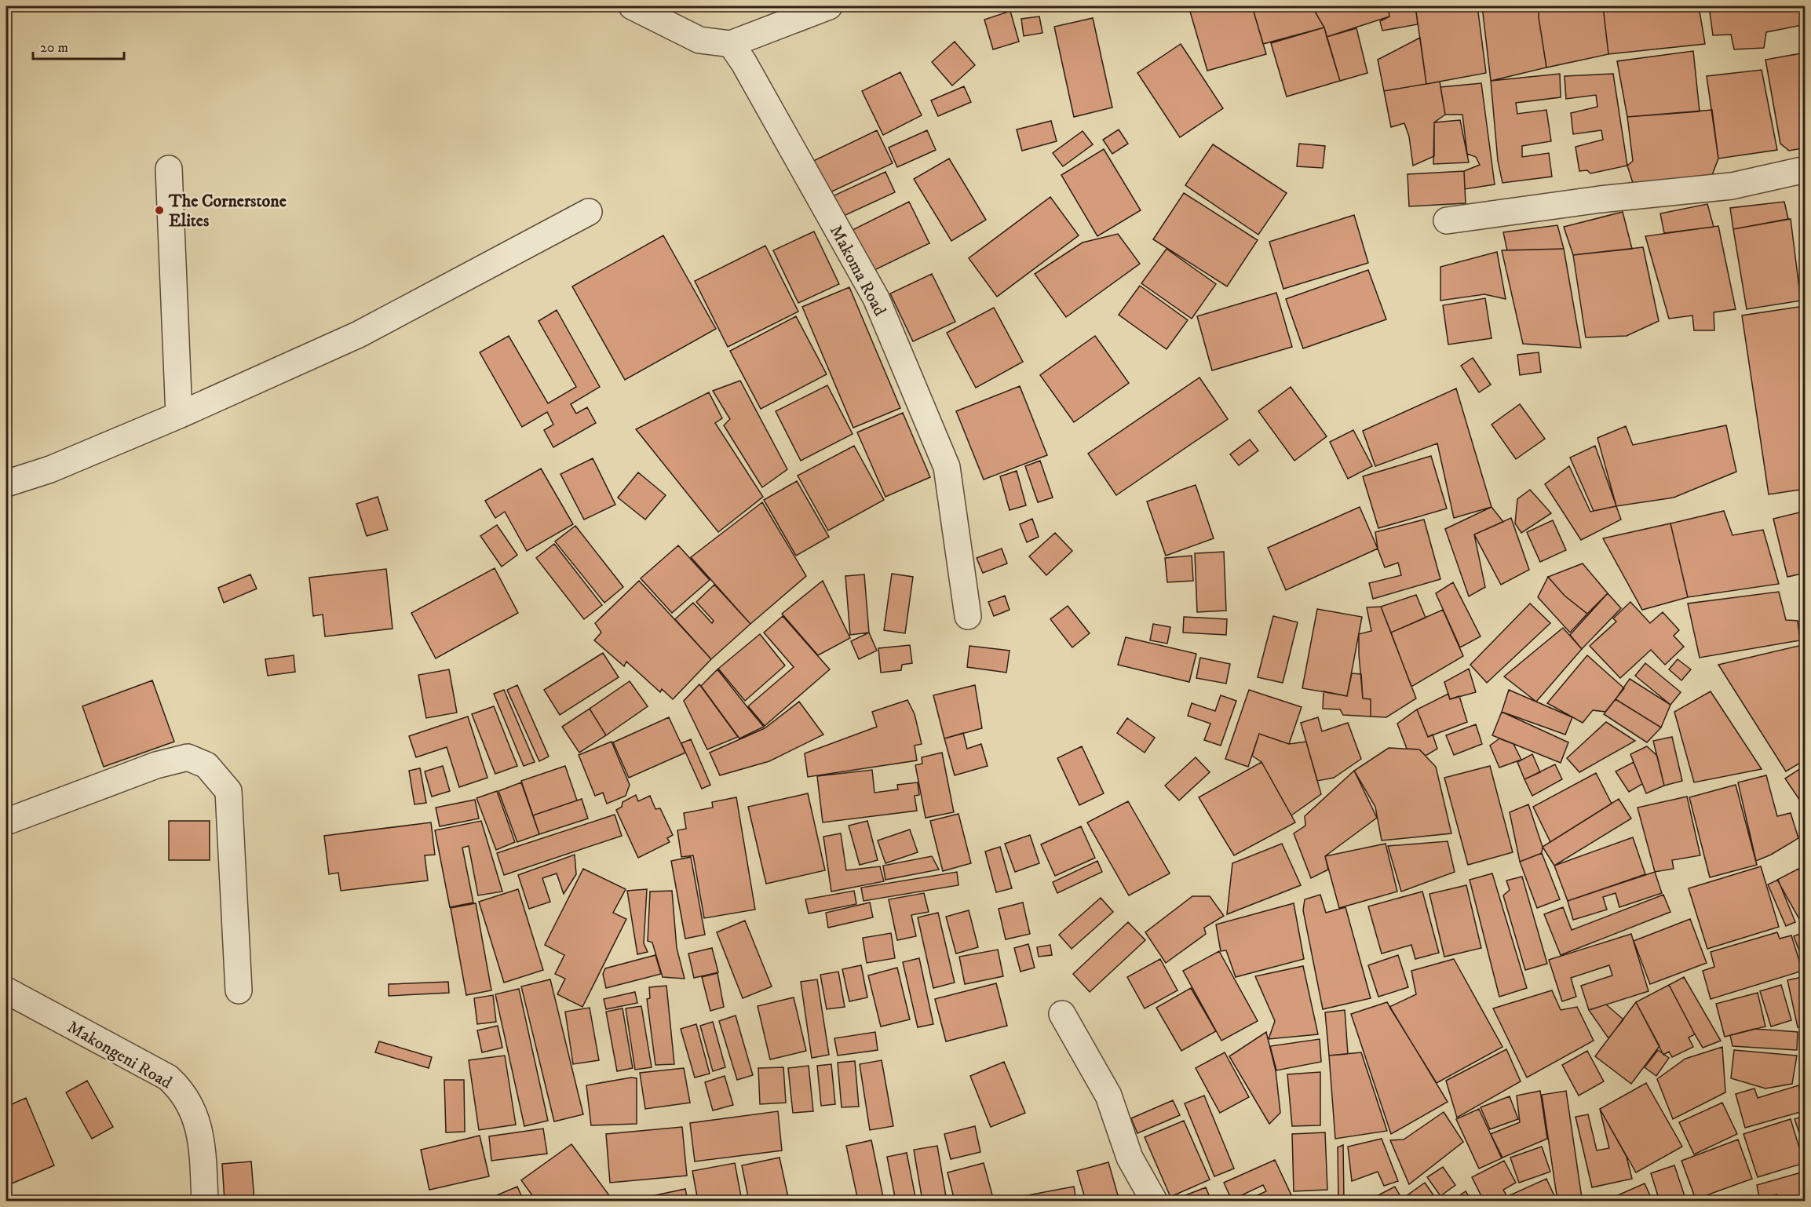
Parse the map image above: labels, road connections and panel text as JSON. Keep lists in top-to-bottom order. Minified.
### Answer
{"streets":{"street":["Makoma Road","Makongeni Road"]},"places":["The Cornerstone Elites"],"scale_bar":"20 m"}
